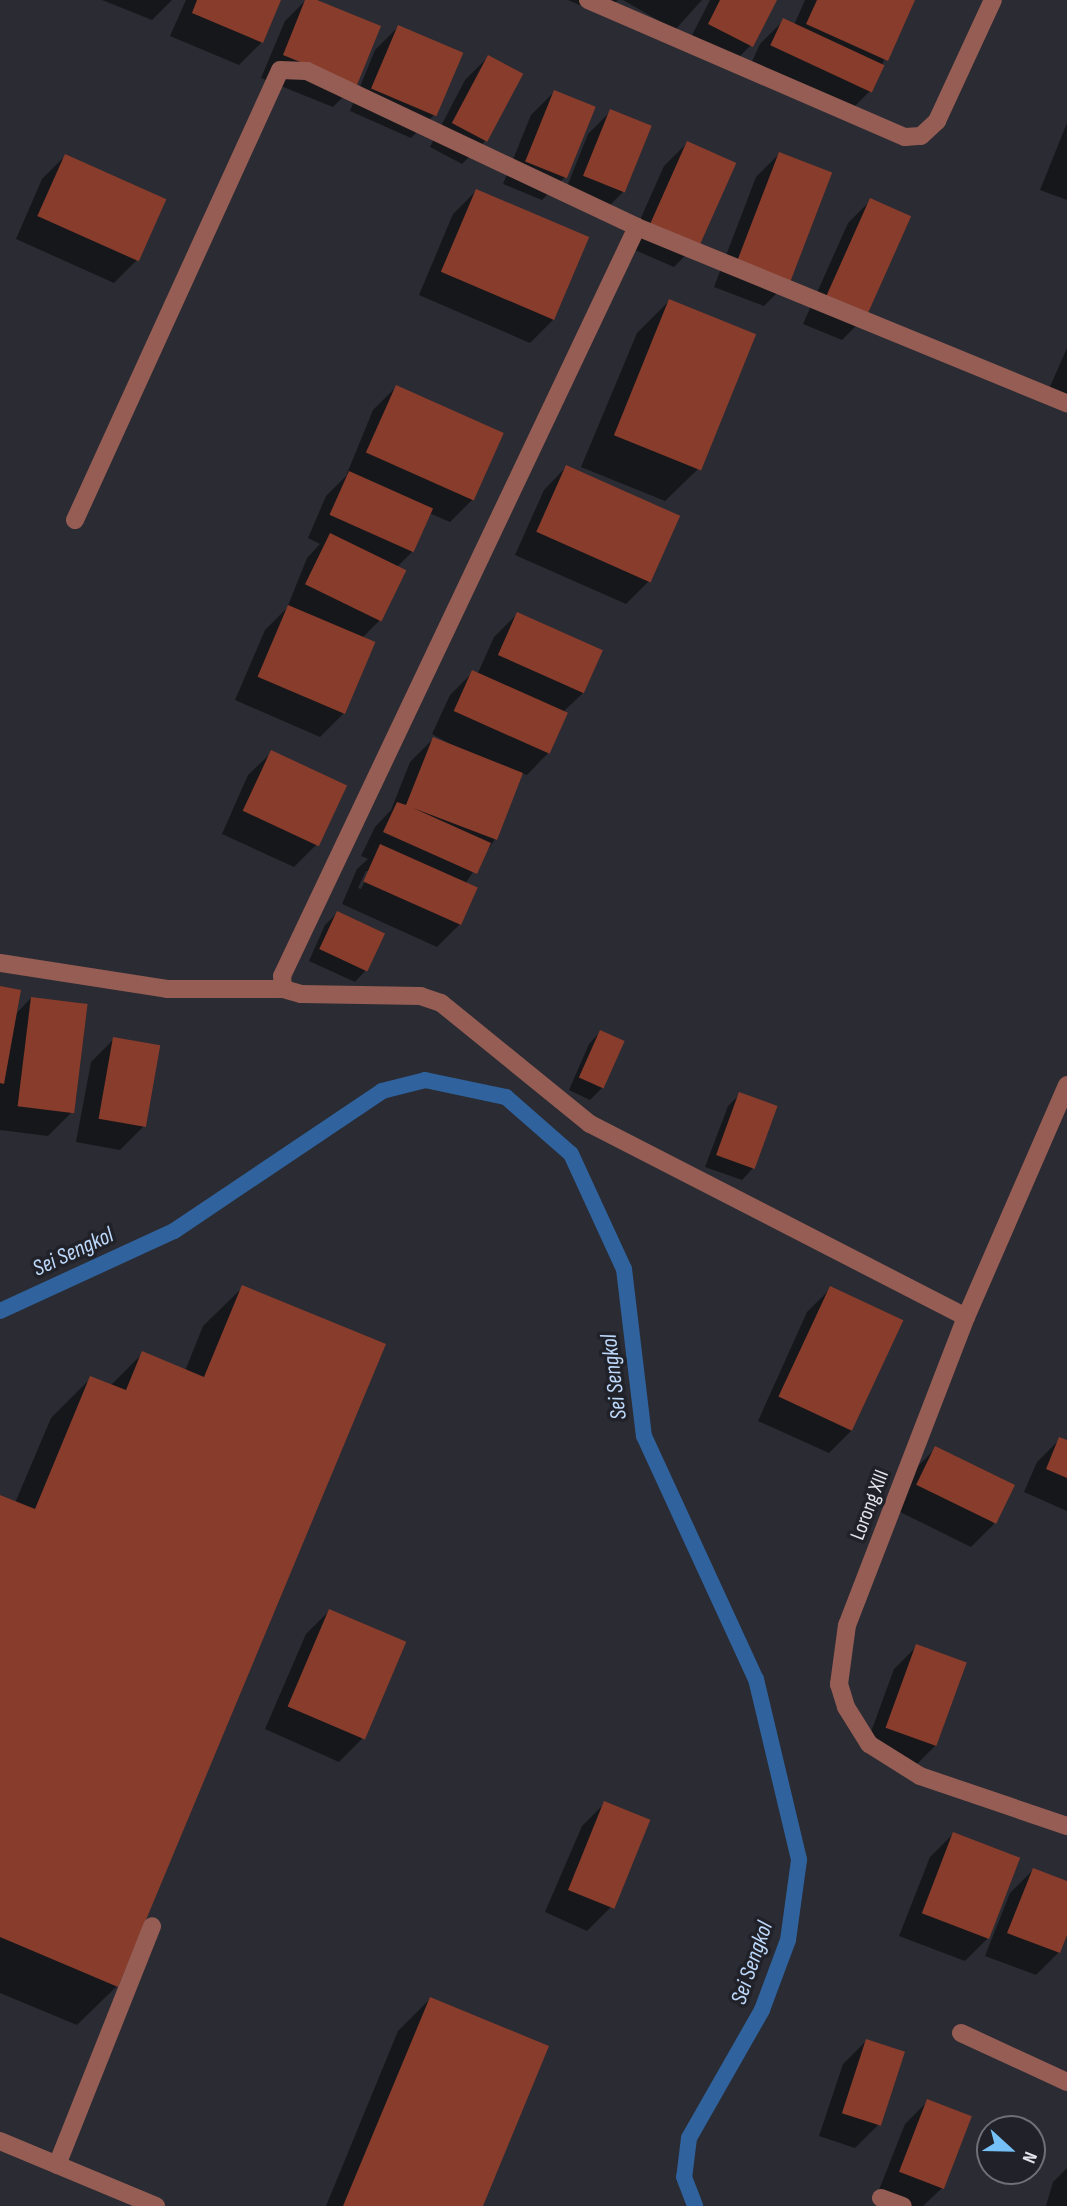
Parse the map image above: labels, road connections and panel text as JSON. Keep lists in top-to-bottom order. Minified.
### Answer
{"streets":{"street":["Lorong XIII"]},"water":["Sei Sengkol"],"north":"right"}
